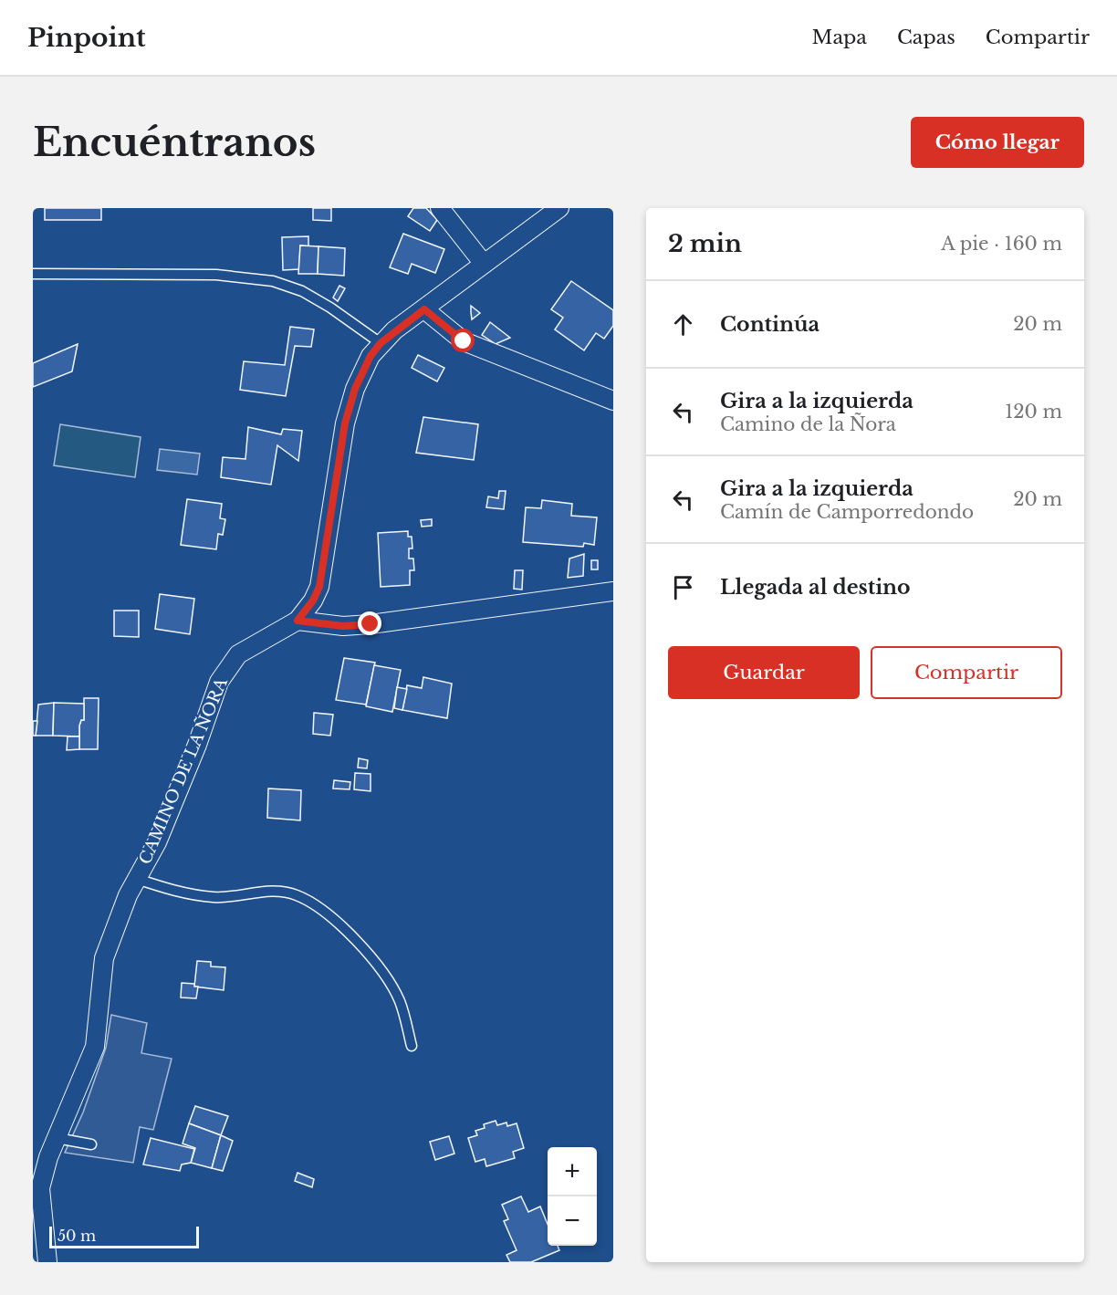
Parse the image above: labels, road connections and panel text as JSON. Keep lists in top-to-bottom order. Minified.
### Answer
{"streets":{"street":["CAMINO DE LA ÑORA"]},"scale_bar":"50 m","page":{"header":"Pinpoint","nav":["Mapa","Capas","Compartir"],"buttons":["Cómo llegar",["Guardar","Compartir"]],"title":"Encuéntranos","heading":["2 min","A pie · 160 m"],"list":[["Continúa","20 m"],["Gira a la izquierda","Camino de la Ñora","120 m"],["Gira a la izquierda","Camín de Camporredondo","20 m"],"Llegada al destino"],"map_buttons":["+","−"],"scale":"50 m"}}
